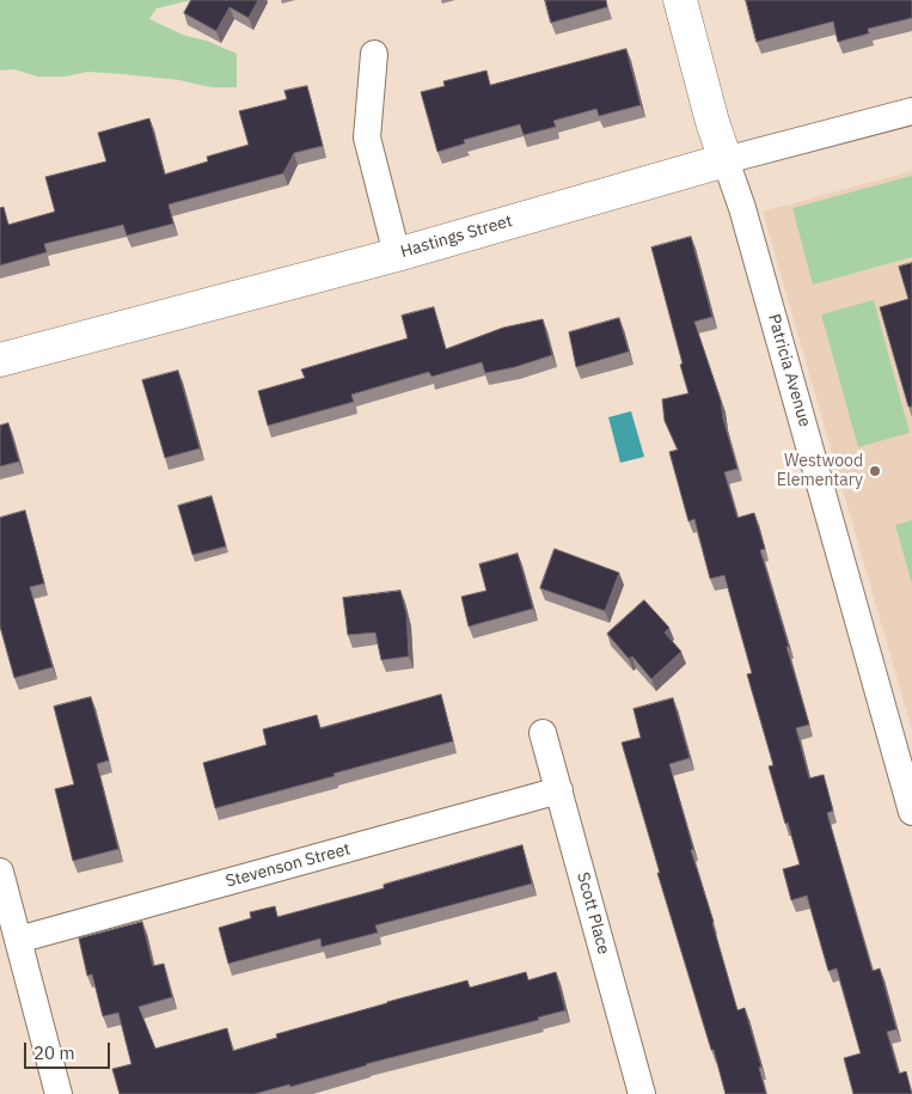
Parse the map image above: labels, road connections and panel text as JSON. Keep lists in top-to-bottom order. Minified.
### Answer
{"streets":{"street":["Hastings Street","Patricia Avenue","Stevenson Street","Scott Place"]},"crossings":[["Hastings Street","Patricia Avenue"],["Stevenson Street","Scott Place"]],"places":["Westwood Elementary"],"scale_bar":"20 m"}
